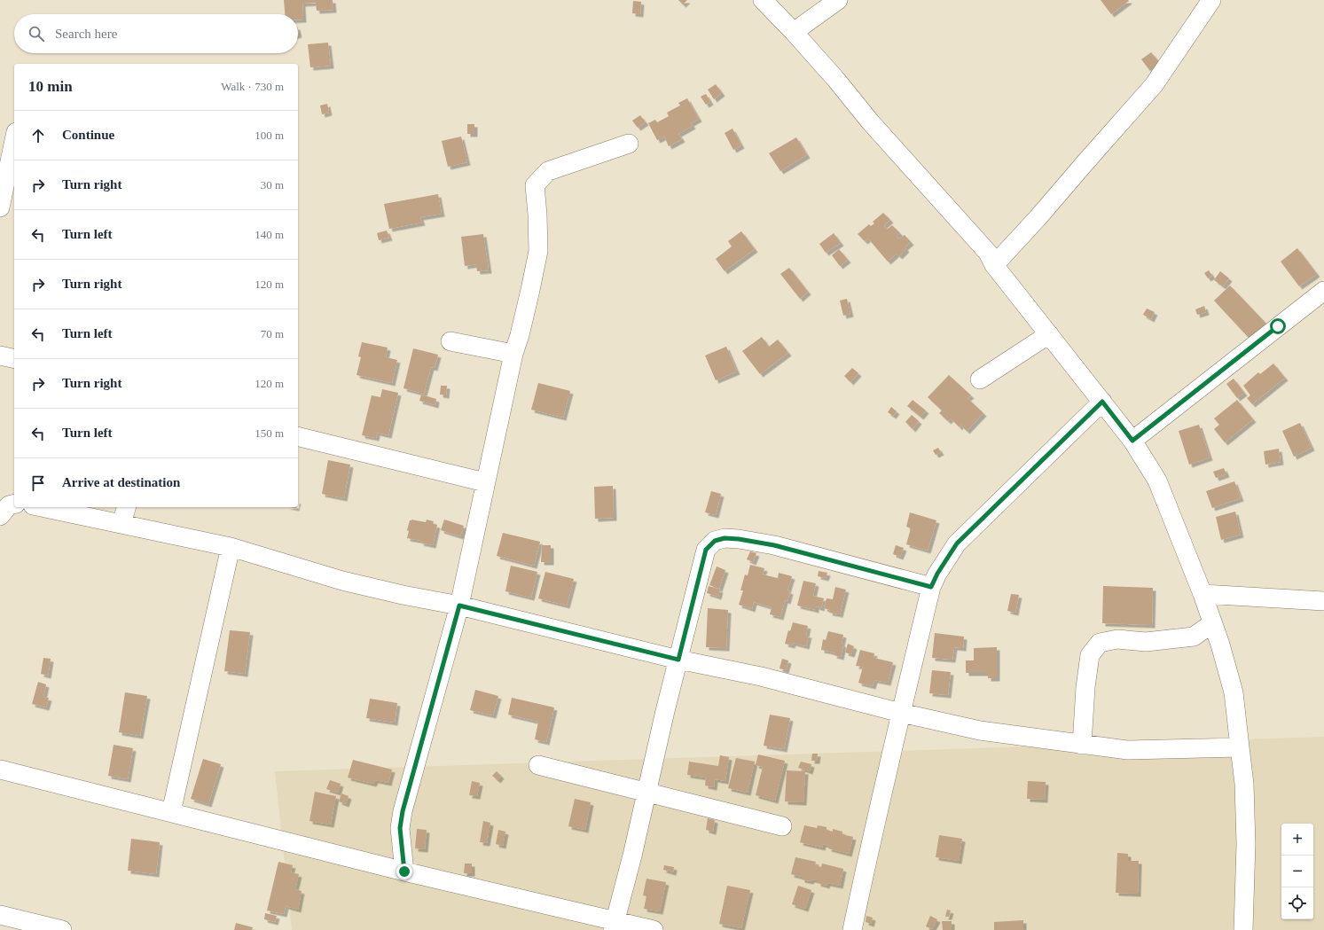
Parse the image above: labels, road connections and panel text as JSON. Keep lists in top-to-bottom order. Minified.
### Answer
{"page":{"search":"Search here","heading":["10 min","Walk · 730 m"],"list":[["Continue","100 m"],["Turn right","30 m"],["Turn left","140 m"],["Turn right","120 m"],["Turn left","70 m"],["Turn right","120 m"],["Turn left","150 m"],"Arrive at destination"],"map_buttons":["+","−"]}}
